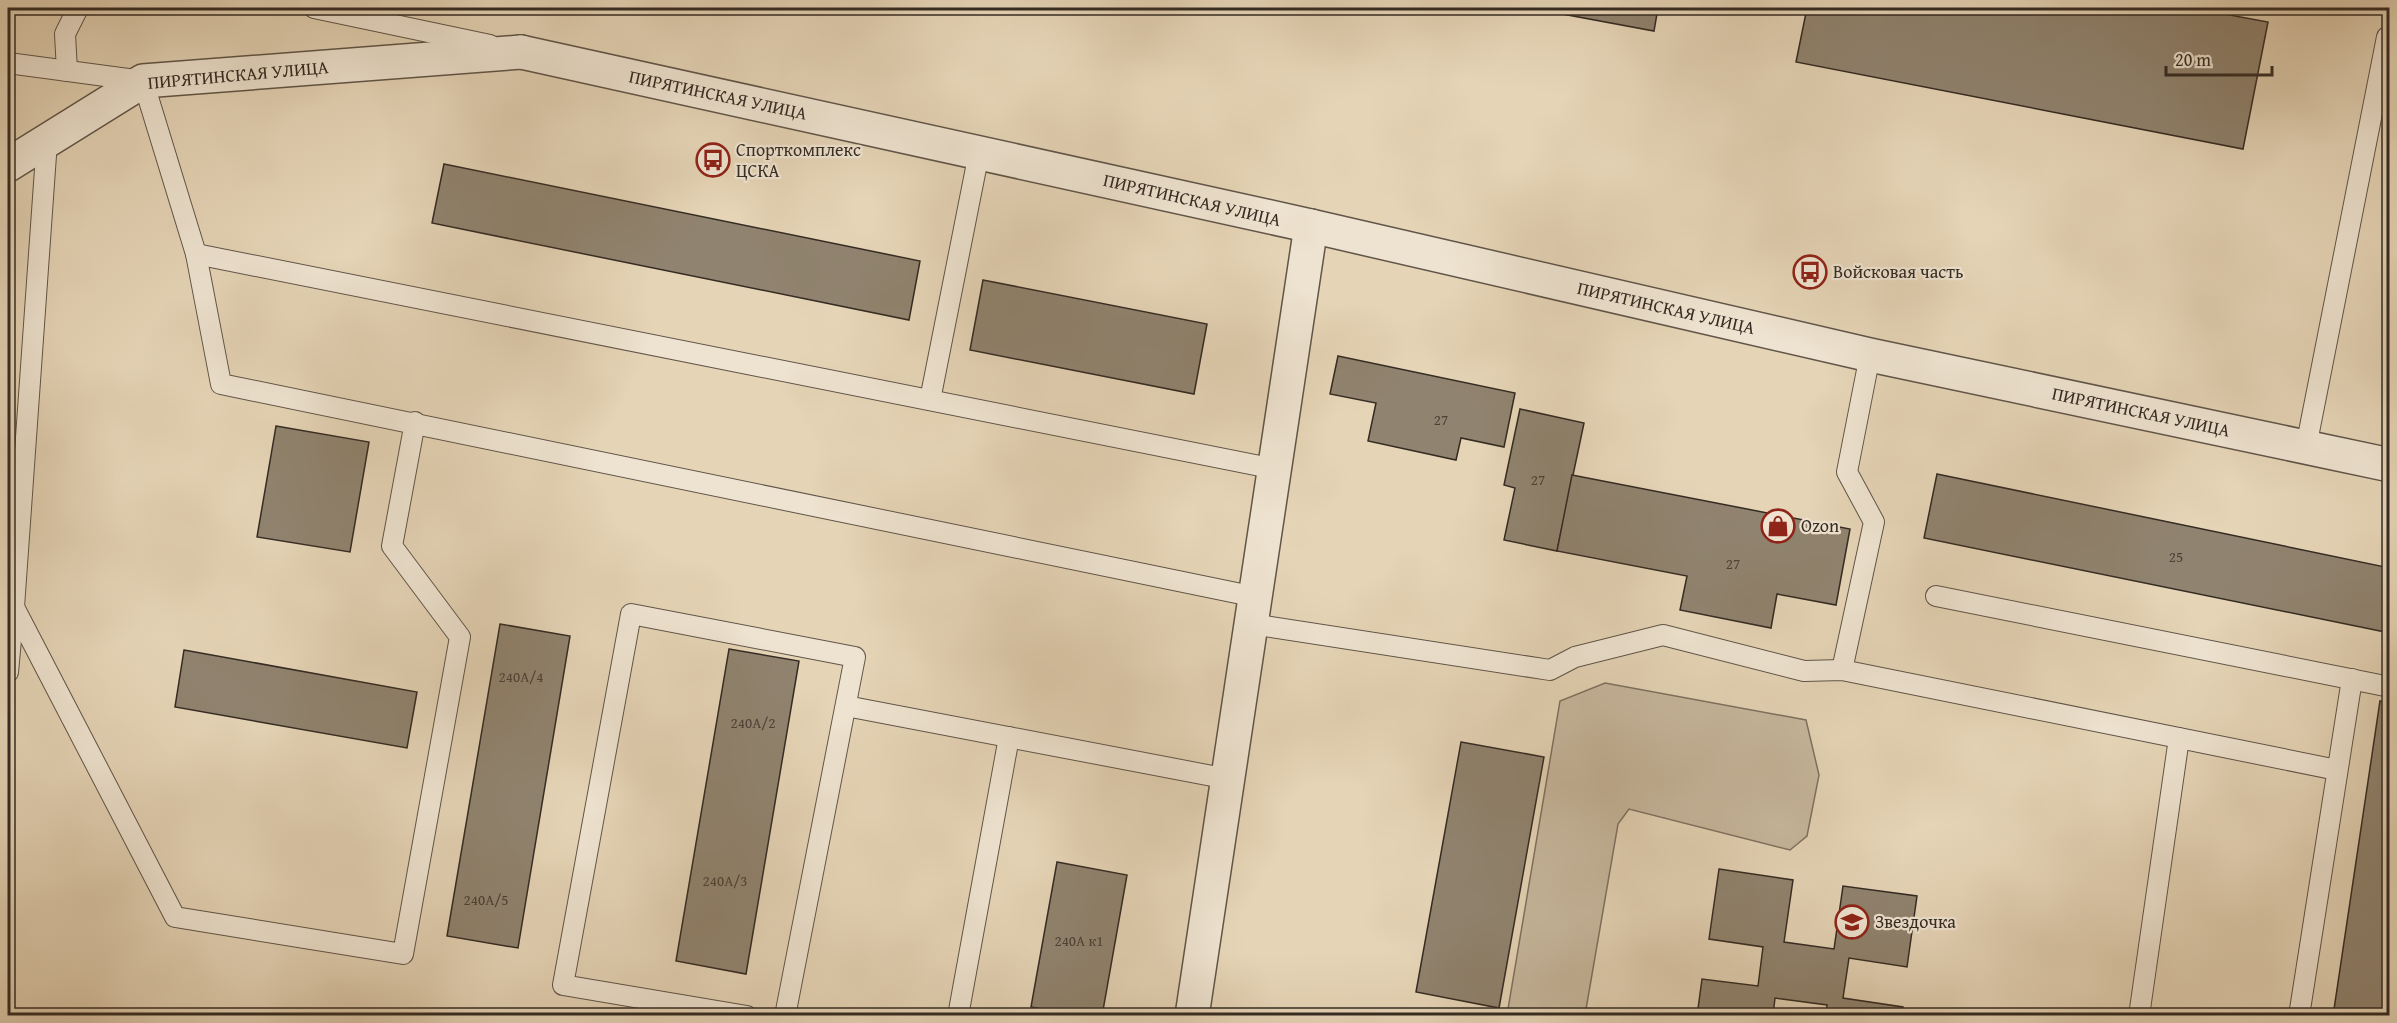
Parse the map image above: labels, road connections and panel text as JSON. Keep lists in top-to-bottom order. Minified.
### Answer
{"streets":{"street":["ПИРЯТИНСКАЯ УЛИЦА"]},"places":{"bus stop":["Спорткомплекс ЦСКА","Войсковая часть"],"shop":["Ozon"],"school or university":["Звездочка"]},"house_numbers":["27","27","25","27","240А/4","240А/2","240А/3","240А/5","240А к1"],"scale_bar":"20 m"}
